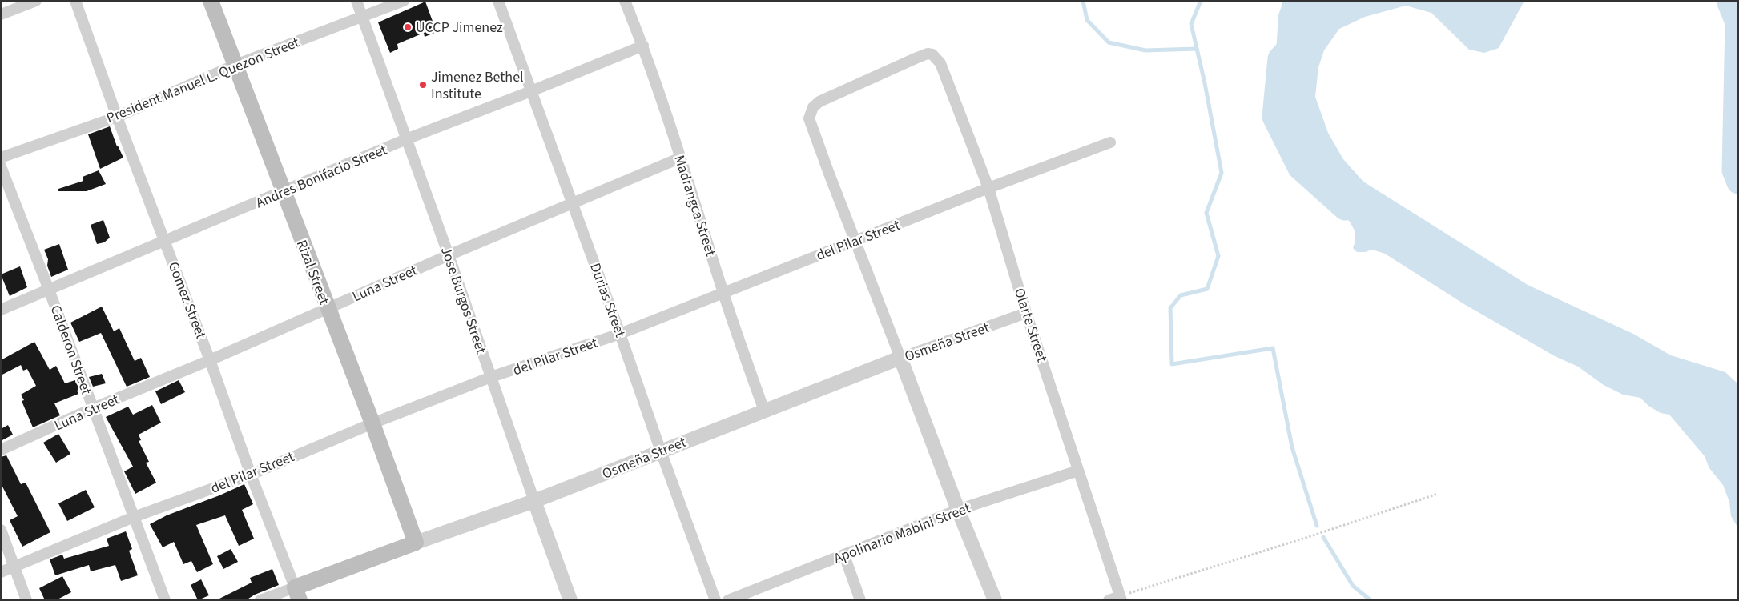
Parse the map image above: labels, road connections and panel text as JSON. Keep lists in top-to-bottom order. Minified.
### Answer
{"streets":{"main road":["Rizal Street","Osmeña Street"],"street":["President Manuel L. Quezon Street","Andres Bonifacio Street","Madrangca Street","del Pilar Street","Luna Street","Gomez Street","Jose Burgos Street","Durias Street","Olarte Street","Calderon Street","Apolinario Mabini Street"]},"crossings":[["President Manuel L. Quezon Street","Rizal Street"],["President Manuel L. Quezon Street","Gomez Street"],["President Manuel L. Quezon Street","Jose Burgos Street"],["Andres Bonifacio Street","Madrangca Street"],["Andres Bonifacio Street","Rizal Street"],["Andres Bonifacio Street","Gomez Street"],["Andres Bonifacio Street","Jose Burgos Street"],["Andres Bonifacio Street","Durias Street"],["Andres Bonifacio Street","Calderon Street"],["Madrangca Street","del Pilar Street"],["Madrangca Street","Luna Street"],["Madrangca Street","Osmeña Street"],["del Pilar Street","Rizal Street"],["del Pilar Street","Gomez Street"],["del Pilar Street","Jose Burgos Street"],["del Pilar Street","Durias Street"],["del Pilar Street","Olarte Street"],["del Pilar Street","Calderon Street"],["Rizal Street","Luna Street"],["Rizal Street","Osmeña Street"],["Luna Street","Gomez Street"],["Luna Street","Jose Burgos Street"],["Luna Street","Durias Street"],["Luna Street","Calderon Street"],["Gomez Street","Osmeña Street"],["Jose Burgos Street","Osmeña Street"],["Durias Street","Osmeña Street"],["Olarte Street","Osmeña Street"],["Olarte Street","Apolinario Mabini Street"]],"places":["UCCP Jimenez","Jimenez Bethel Institute"]}
